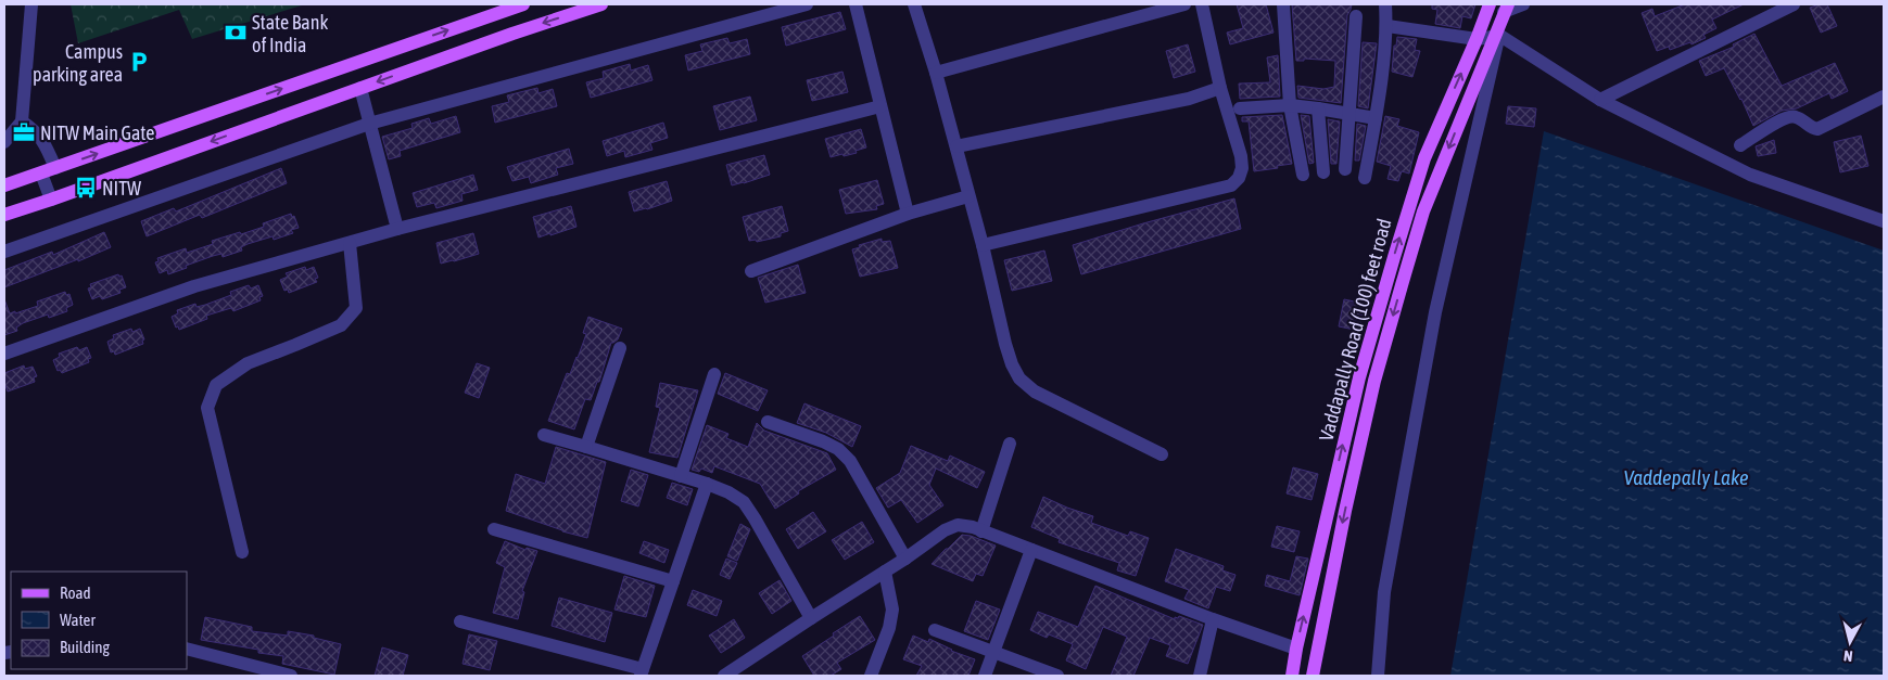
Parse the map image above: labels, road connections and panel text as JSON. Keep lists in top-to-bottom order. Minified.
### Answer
{"streets":{"main road":["Vaddapally Road (100) feet road"]},"water":["Vaddepally Lake"],"places":{"bank":["State Bank of India"],"parking":["Campus parking area"],"office":["NITW Main Gate"],"bus stop":["NITW"]},"legend":["Road","Water","Building"],"north":"bottom"}
